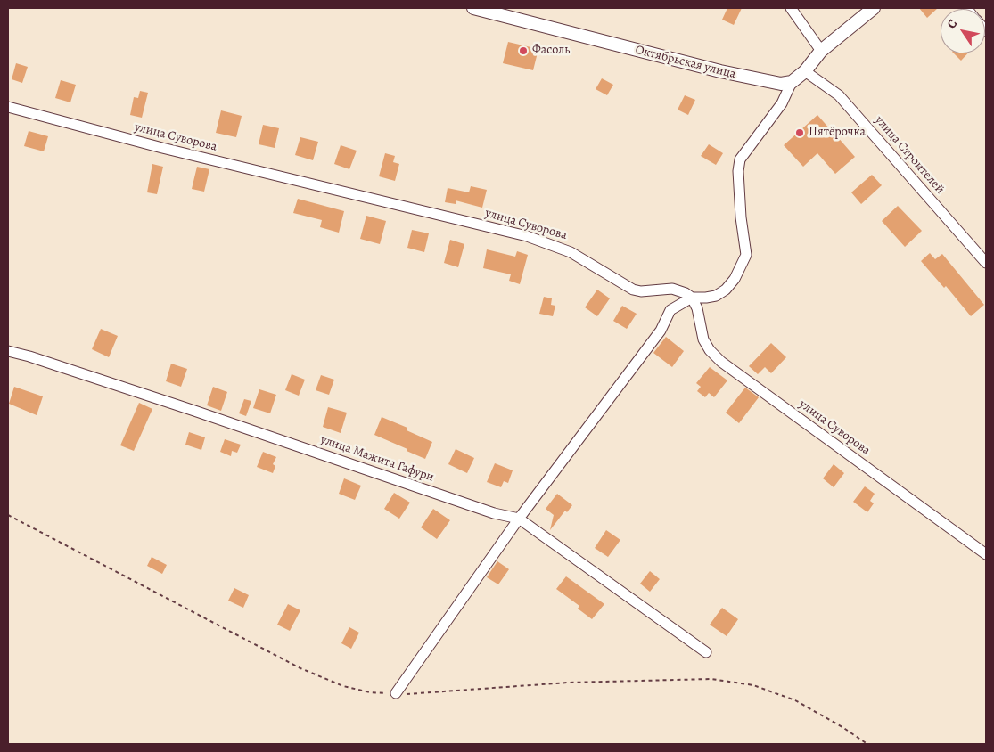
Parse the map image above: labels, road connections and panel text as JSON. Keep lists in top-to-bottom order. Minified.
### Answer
{"streets":{"street":["Октябрьская улица","улица Суворова","улица Строителей","улица Мажита Гафури"]},"places":["Фасоль","Пятёрочка"],"north":"top left"}
